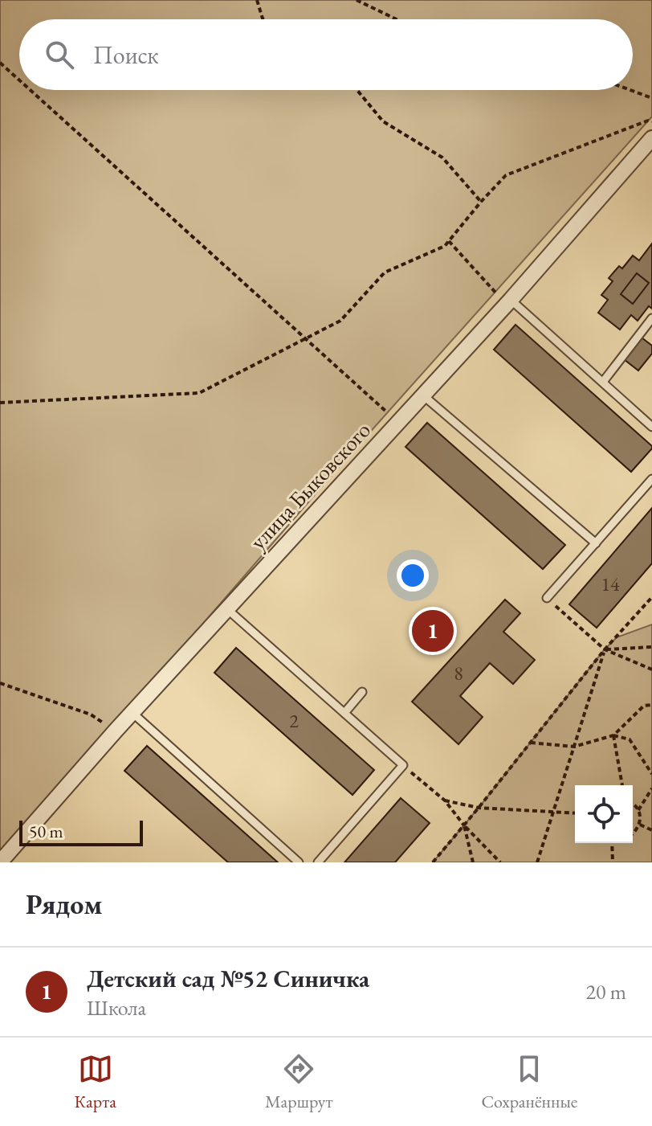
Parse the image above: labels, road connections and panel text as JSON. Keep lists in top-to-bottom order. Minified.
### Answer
{"streets":{"street":["улица Быковского"]},"house_numbers":["14","8","2"],"scale_bar":"50 m","page":{"search":"Поиск","pins":"1","scale":"50 m","heading":"Рядом","list":[{"mark":"1","name":"Детский сад №52 Синичка","note":"Школа","value":"20 m"}],"nav":["Карта","Маршрут","Сохранённые"]}}
